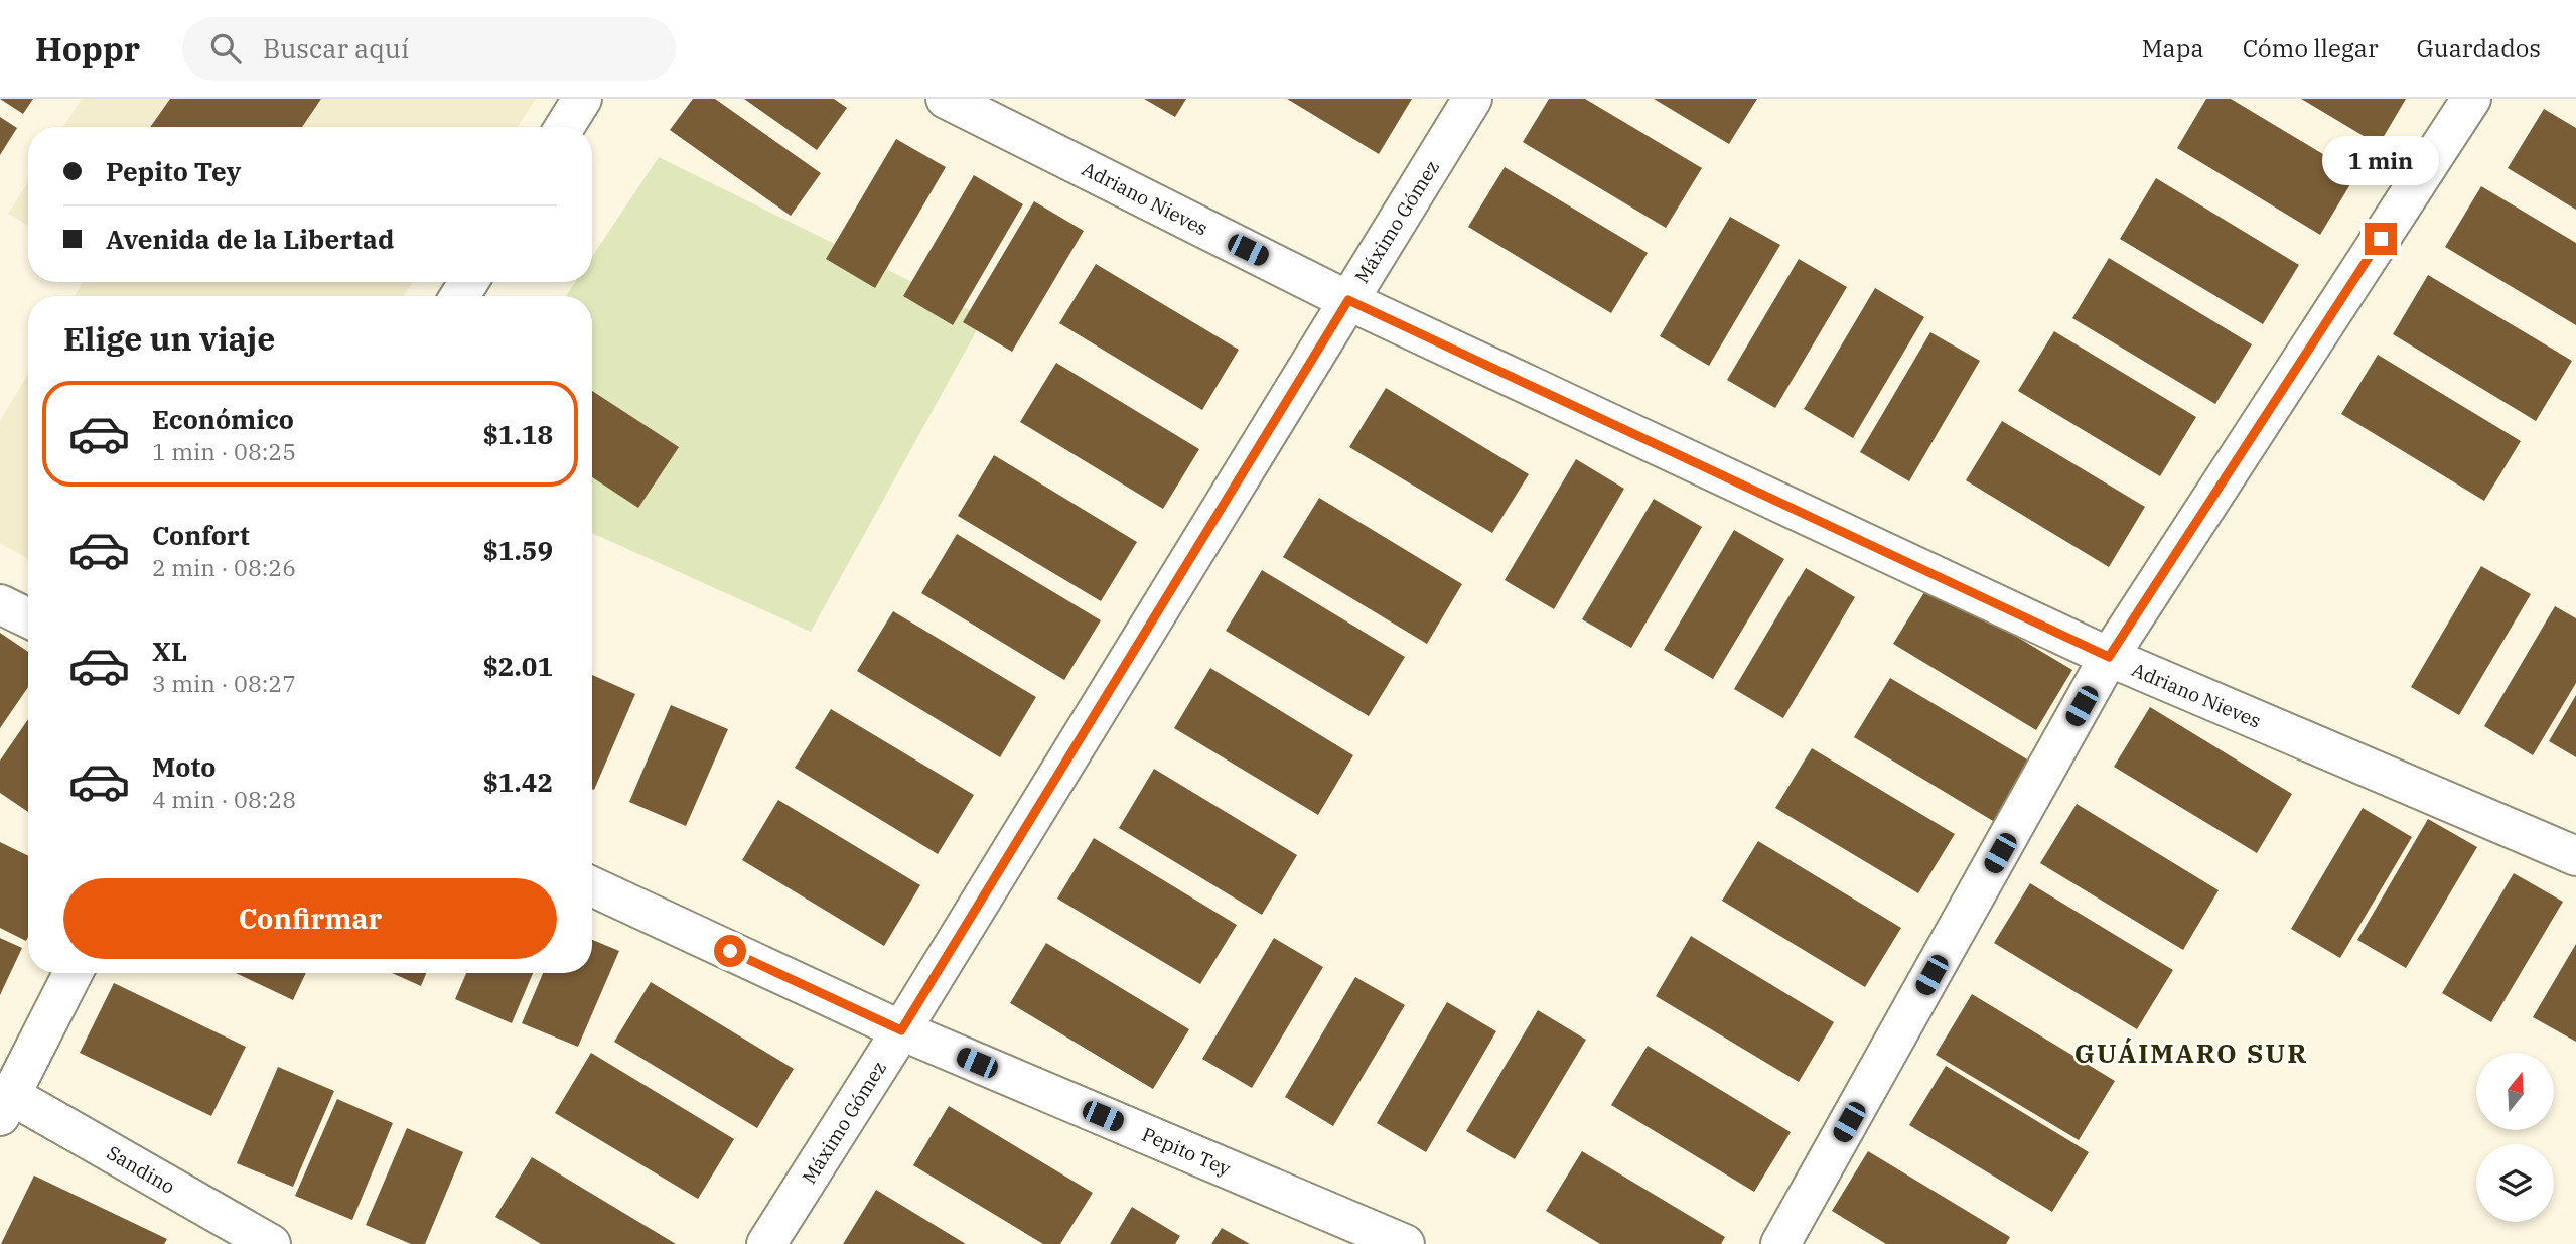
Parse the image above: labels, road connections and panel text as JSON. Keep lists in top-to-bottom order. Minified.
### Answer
{"streets":{"street":["Adriano Nieves","Máximo Gómez","Pepito Tey","Sandino"]},"crossings":[["Adriano Nieves","Máximo Gómez"],["Máximo Gómez","Pepito Tey"]],"districts":["GUÁIMARO SUR"],"north":"top","page":{"header":"Hoppr","search":"Buscar aquí","nav":["Mapa","Cómo llegar","Guardados"],"banner":["Pepito Tey","Avenida de la Libertad"],"bubble":"1 min","heading":"Elige un viaje","list":[{"name":"Económico","note":"1 min · 08:25","value":"$1.18"},{"name":"Confort","note":"2 min · 08:26","value":"$1.59"},{"name":"XL","note":"3 min · 08:27","value":"$2.01"},{"name":"Moto","note":"4 min · 08:28","value":"$1.42"}],"buttons":"Confirmar"}}
